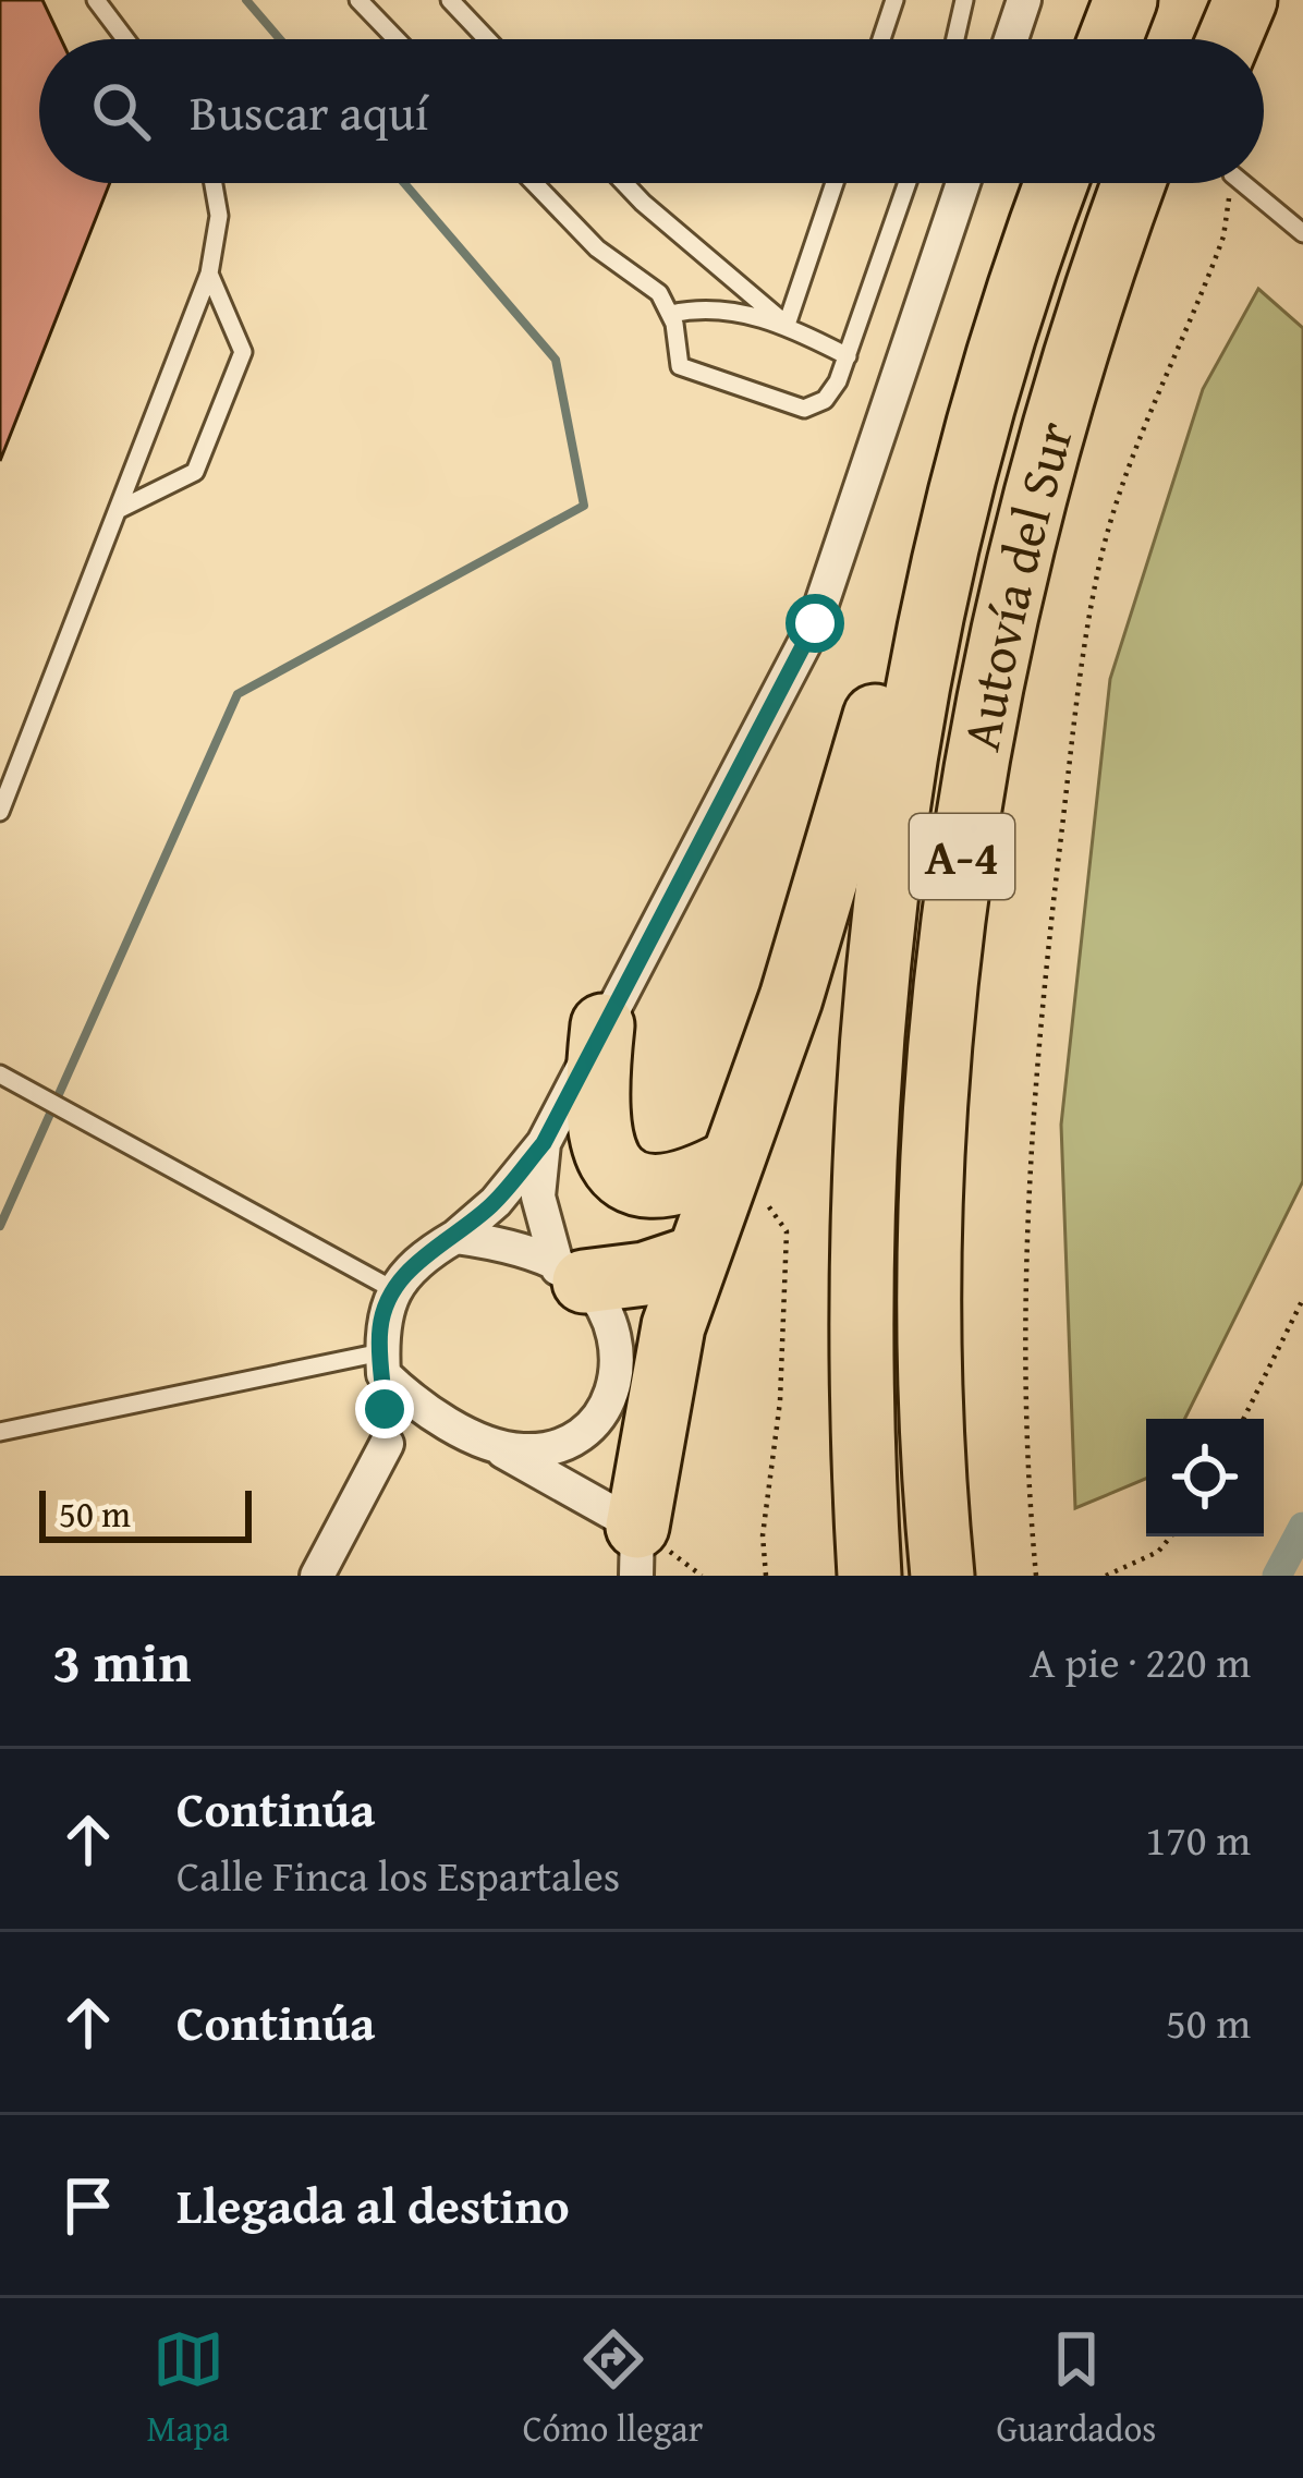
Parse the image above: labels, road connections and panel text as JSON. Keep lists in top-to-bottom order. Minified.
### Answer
{"streets":{"highway":["Autovía del Sur","A-4"]},"scale_bar":"50 m","page":{"search":"Buscar aquí","scale":"50 m","heading":["3 min","A pie · 220 m"],"list":[["Continúa","Calle Finca los Espartales","170 m"],["Continúa","50 m"],"Llegada al destino"],"nav":["Mapa","Cómo llegar","Guardados"]}}
